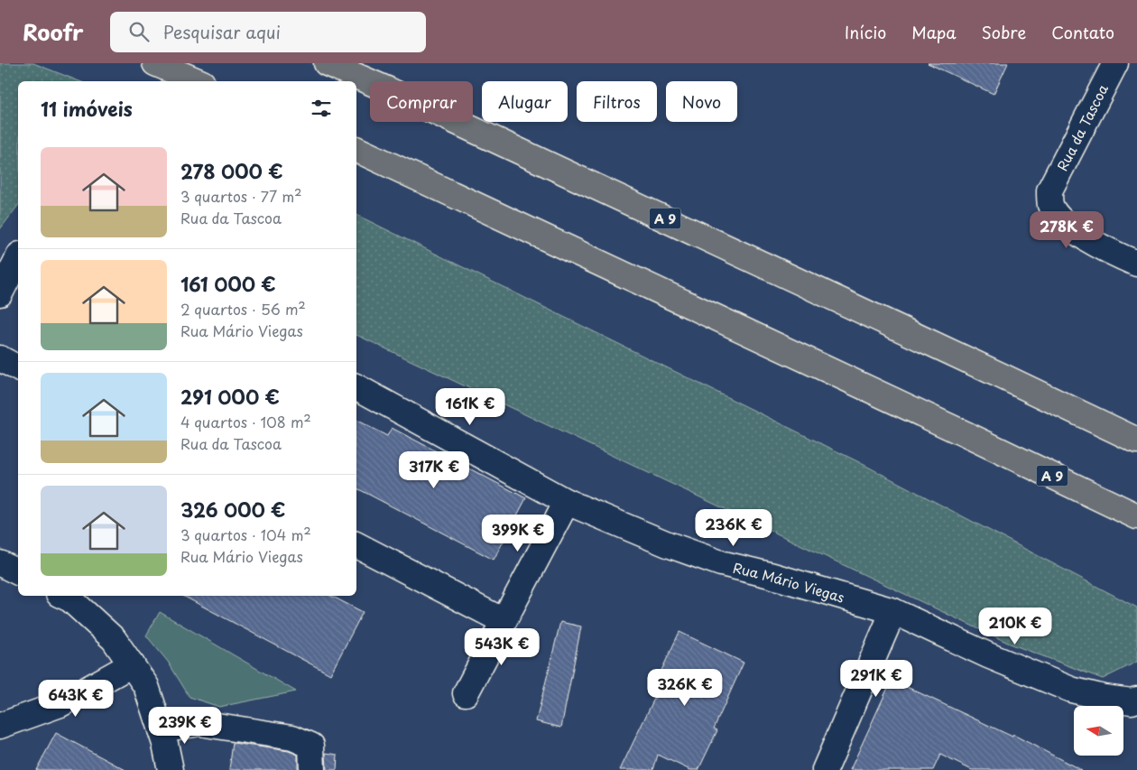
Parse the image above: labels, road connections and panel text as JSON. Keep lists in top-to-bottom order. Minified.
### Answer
{"streets":{"highway":["A 9"],"street":["Rua da Tascoa","Rua Mário Viegas"]},"north":"left","page":{"header":"Roofr","search":"Pesquisar aqui","nav":["Início","Mapa","Sobre","Contato"],"chip":["Comprar","Alugar","Filtros","Novo"],"heading":"11 imóveis","list":[{"name":"278 000 €","note":"3 quartos · 77 m² · Rua da Tascoa"},{"name":"161 000 €","note":"2 quartos · 56 m² · Rua Mário Viegas"},{"name":"291 000 €","note":"4 quartos · 108 m² · Rua da Tascoa"},{"name":"326 000 €","note":"3 quartos · 104 m² · Rua Mário Viegas"}],"price":["278K €","161K €","317K €","236K €","399K €","210K €","543K €","291K €","326K €","643K €","239K €"]}}
